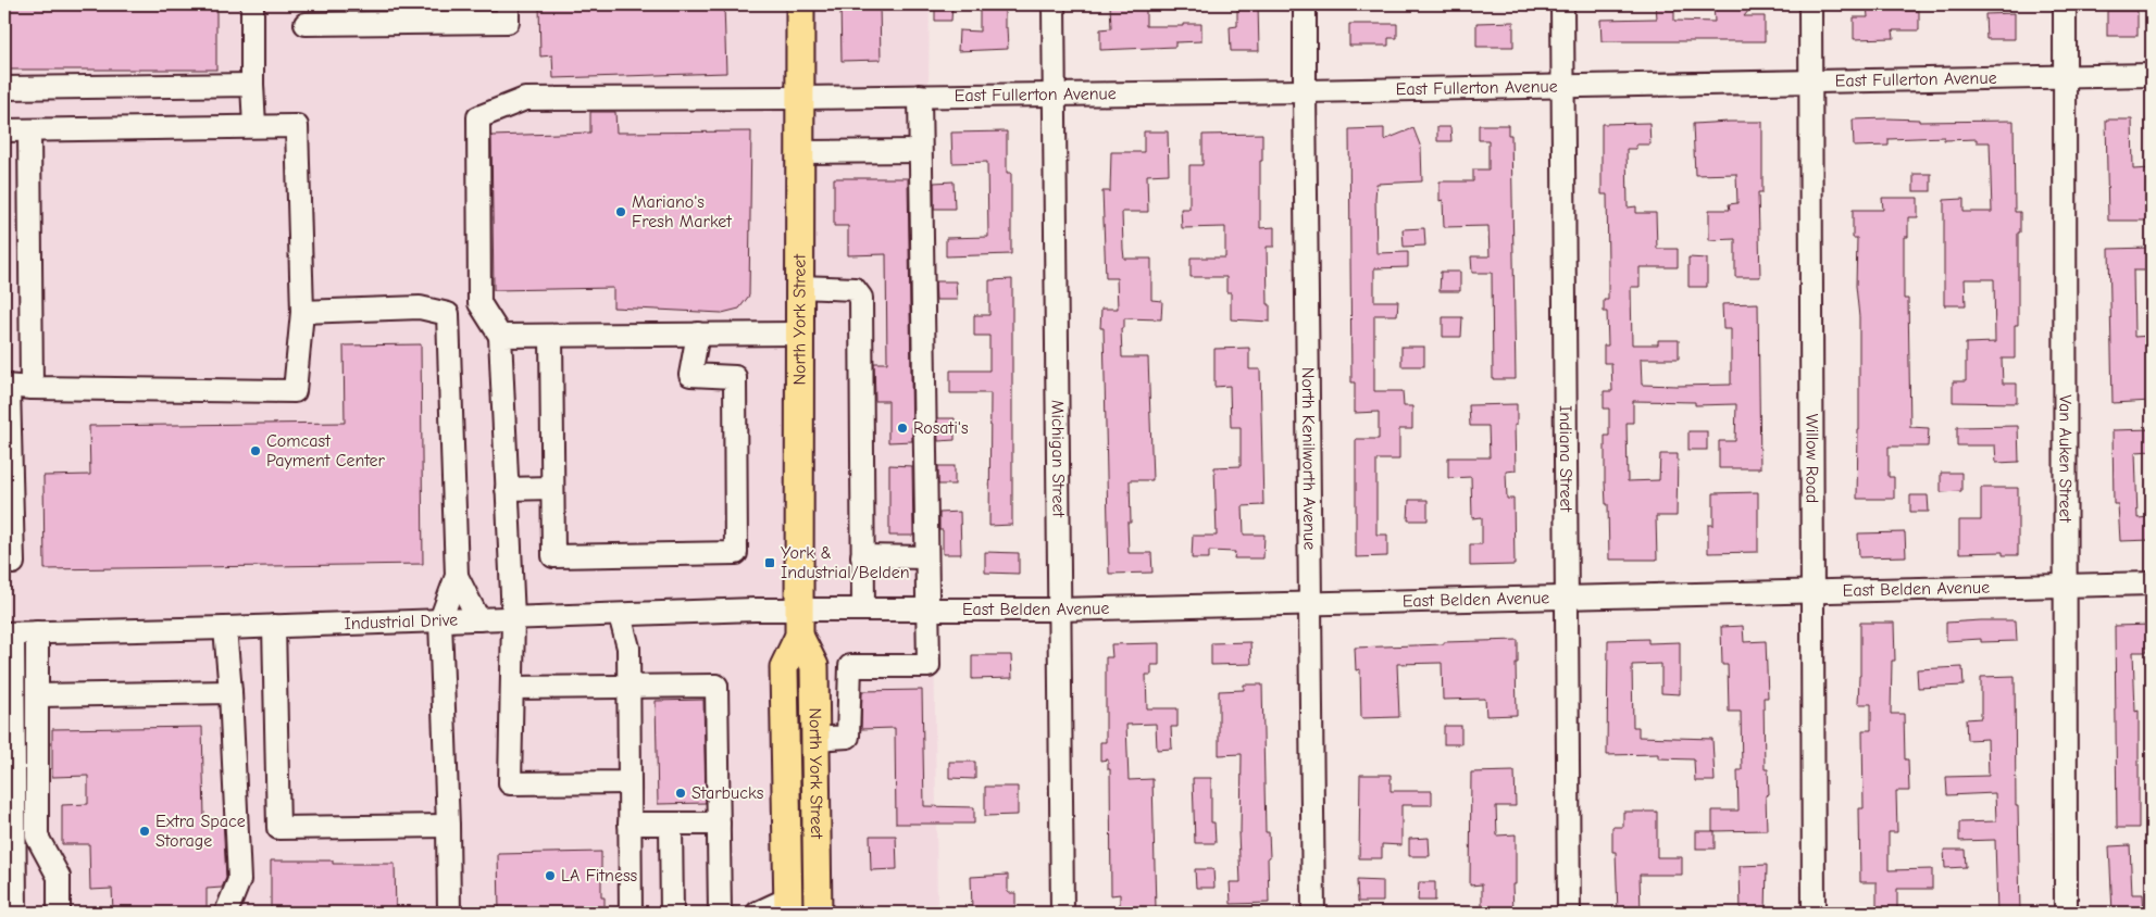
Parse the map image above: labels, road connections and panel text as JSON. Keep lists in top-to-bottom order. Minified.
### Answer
{"streets":{"main road":["North York Street"],"street":["East Fullerton Avenue","Michigan Street","North Kenilworth Avenue","Indiana Street","Willow Road","Van Auken Street","East Belden Avenue","Industrial Drive"]},"crossings":[["East Fullerton Avenue","North York Street"],["East Fullerton Avenue","Michigan Street"],["East Fullerton Avenue","North Kenilworth Avenue"],["East Fullerton Avenue","Indiana Street"],["East Fullerton Avenue","Willow Road"],["East Fullerton Avenue","Van Auken Street"],["North York Street","East Belden Avenue"],["North York Street","Industrial Drive"],["Michigan Street","East Belden Avenue"],["North Kenilworth Avenue","East Belden Avenue"],["Indiana Street","East Belden Avenue"],["Willow Road","East Belden Avenue"],["Van Auken Street","East Belden Avenue"],["East Belden Avenue","Industrial Drive"]],"places":{"other":["Mariano's Fresh Market","Rosati's","Comcast Payment Center","Starbucks","Extra Space Storage","LA Fitness"],"transit":["York & Industrial/Belden"]}}
